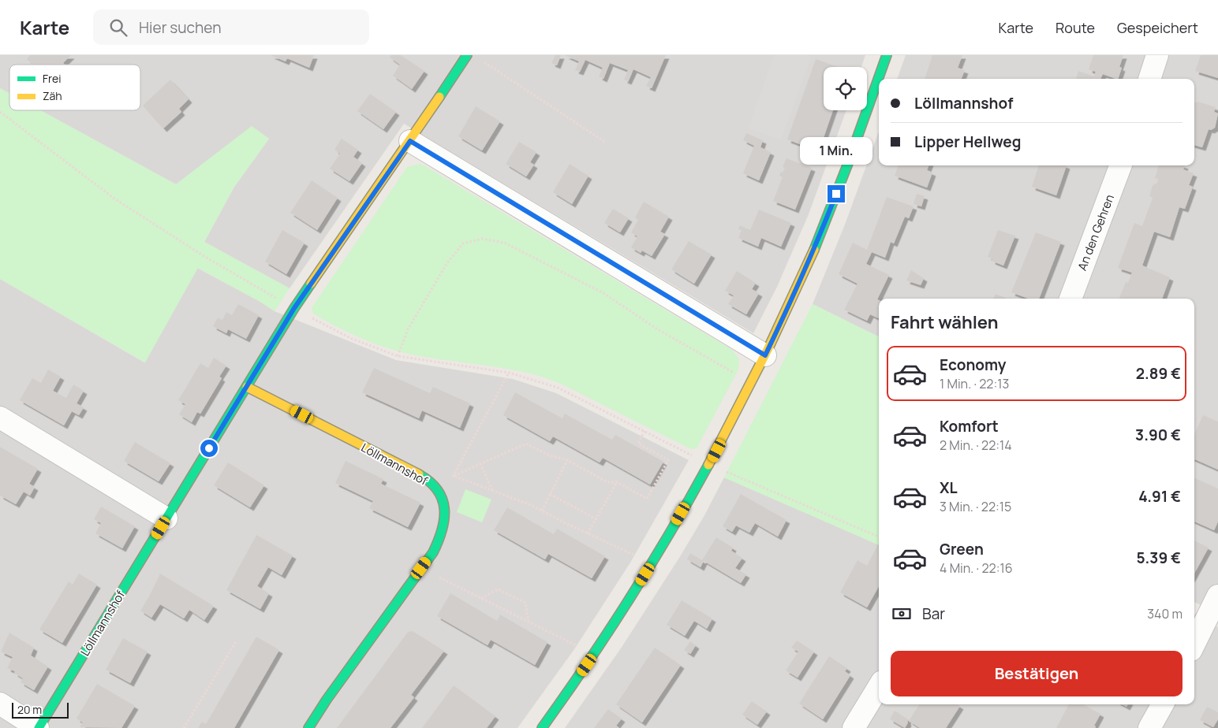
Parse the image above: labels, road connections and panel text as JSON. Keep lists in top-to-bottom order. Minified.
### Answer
{"streets":{"street":["An den Gehren","Löllmannshof"]},"legend":["Frei","Zäh"],"scale_bar":"20 m","page":{"header":"Karte","search":"Hier suchen","nav":["Karte","Route","Gespeichert"],"banner":["Löllmannshof","Lipper Hellweg"],"bubble":"1 Min.","heading":"Fahrt wählen","list":[{"name":"Economy","note":"1 Min. · 22:13","value":"2.89 €"},{"name":"Komfort","note":"2 Min. · 22:14","value":"3.90 €"},{"name":"XL","note":"3 Min. · 22:15","value":"4.91 €"},{"name":"Green","note":"4 Min. · 22:16","value":"5.39 €"}],"pay":["Bar","340 m"],"buttons":"Bestätigen","scale":"20 m"}}
